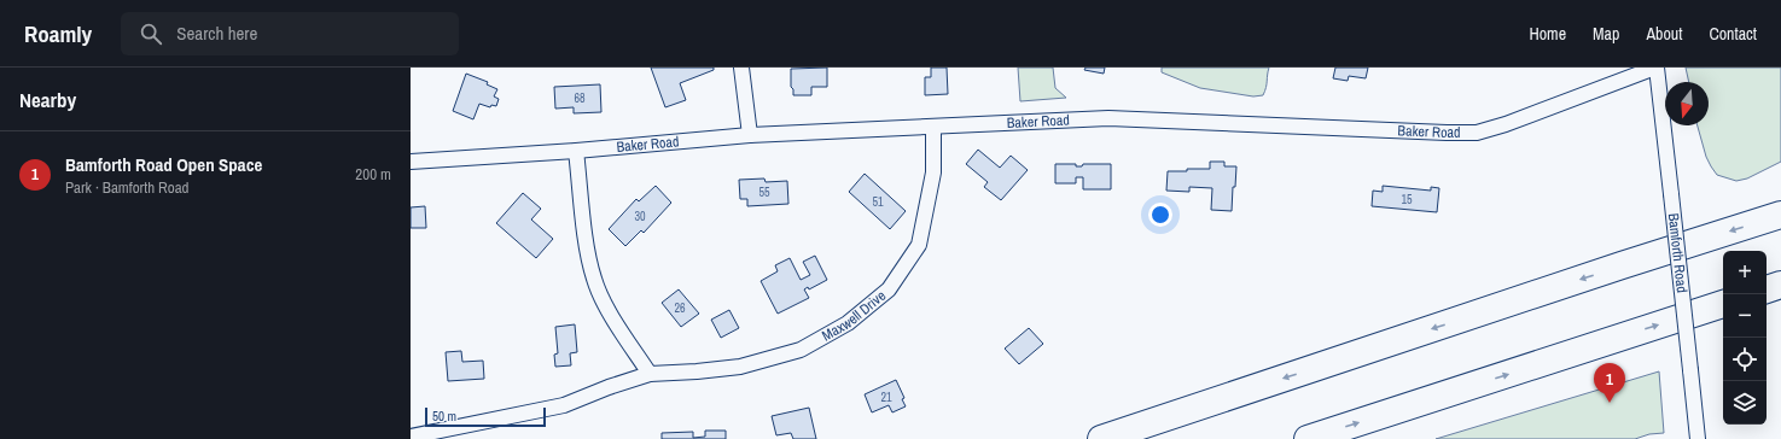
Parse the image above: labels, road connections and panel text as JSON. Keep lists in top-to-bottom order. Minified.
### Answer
{"streets":{"street":["Baker Road","Bamforth Road","Maxwell Drive"]},"crossings":[["Baker Road","Bamforth Road"],["Baker Road","Maxwell Drive"]],"house_numbers":["68","55","15","51","30","26","21"],"scale_bar":"50 m","north":"bottom","page":{"header":"Roamly","search":"Search here","nav":["Home","Map","About","Contact"],"heading":"Nearby","list":[{"mark":"1","name":"Bamforth Road Open Space","note":"Park · Bamforth Road","value":"200 m"}],"map_buttons":["+","−"],"pins":"1","scale":"50 m"}}
